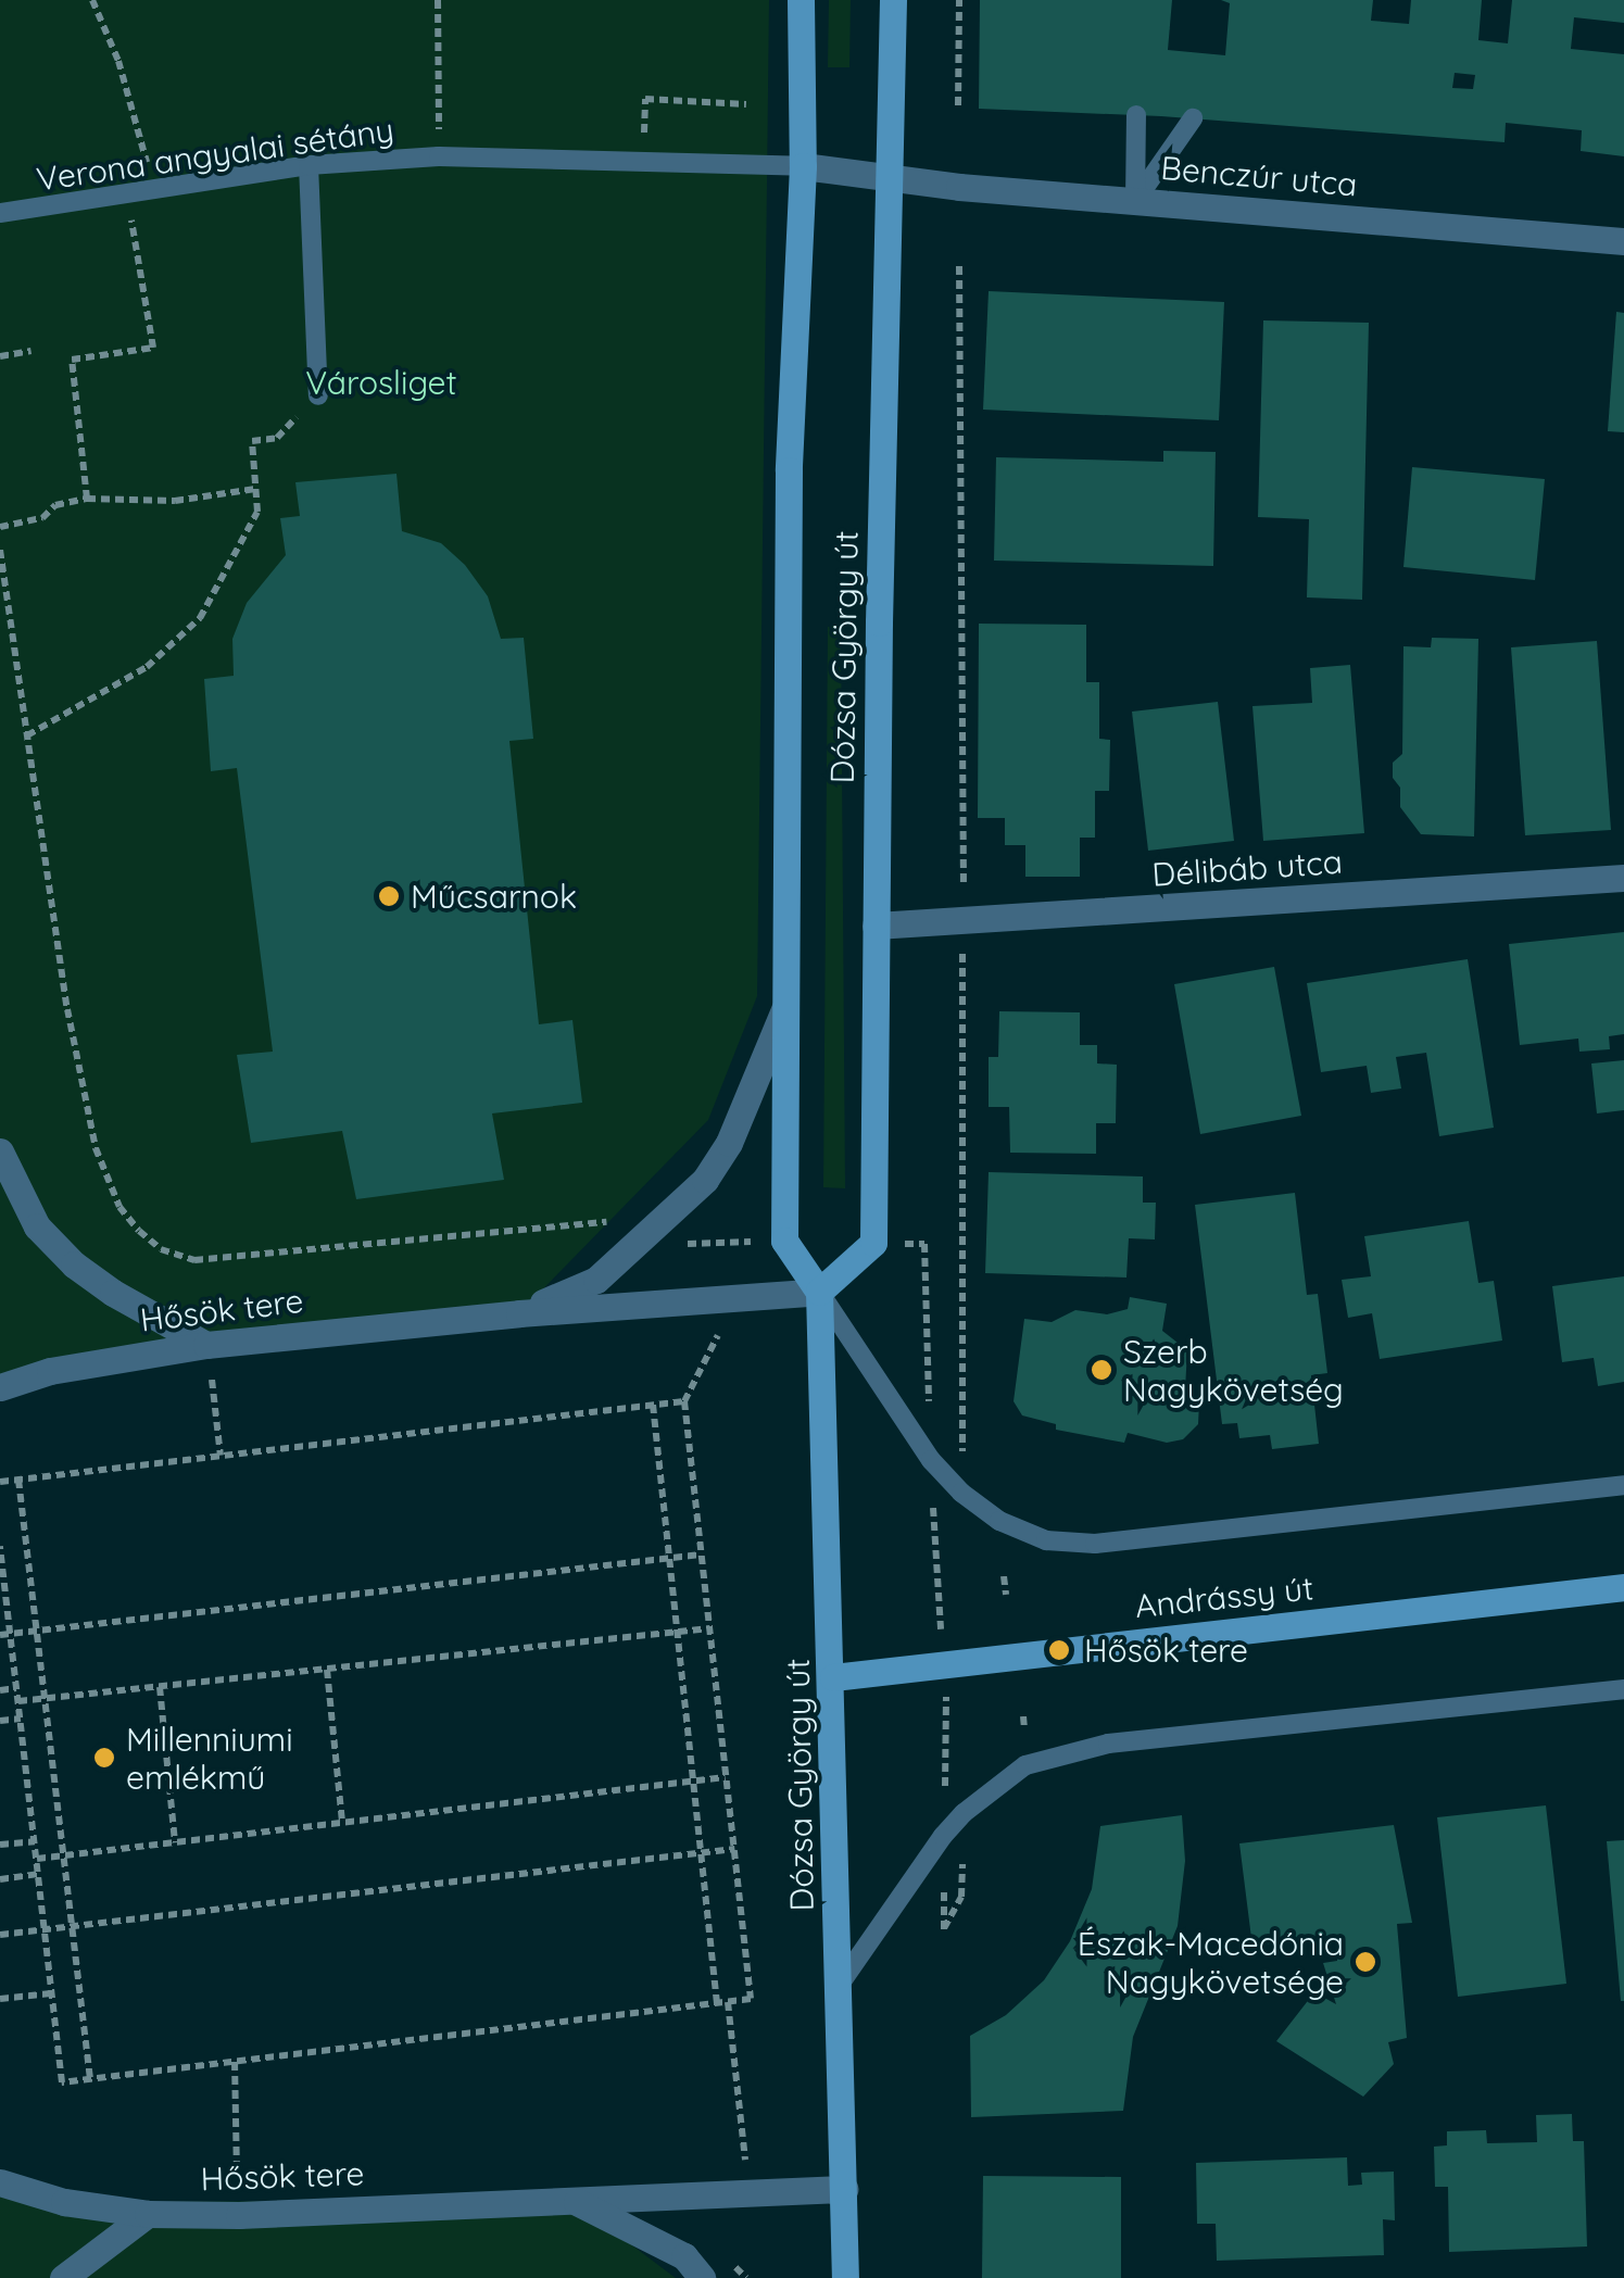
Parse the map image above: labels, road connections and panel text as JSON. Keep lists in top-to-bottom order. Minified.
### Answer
{"streets":{"main road":["Dózsa György út","Andrássy út"],"street":["Benczúr utca","Délibáb utca","Hősök tere"],"lane":["Verona angyalai sétány"]},"crossings":[["Verona angyalai sétány","Benczúr utca"],["Verona angyalai sétány","Dózsa György út"],["Benczúr utca","Dózsa György út"],["Dózsa György út","Délibáb utca"],["Dózsa György út","Hősök tere"],["Dózsa György út","Andrássy út"]],"parks":["Városliget"],"places":["Műcsarnok","Szerb Nagykövetség","Hősök tere","Millenniumi emlékmű","Észak-Macedónia Nagykövetsége"]}
